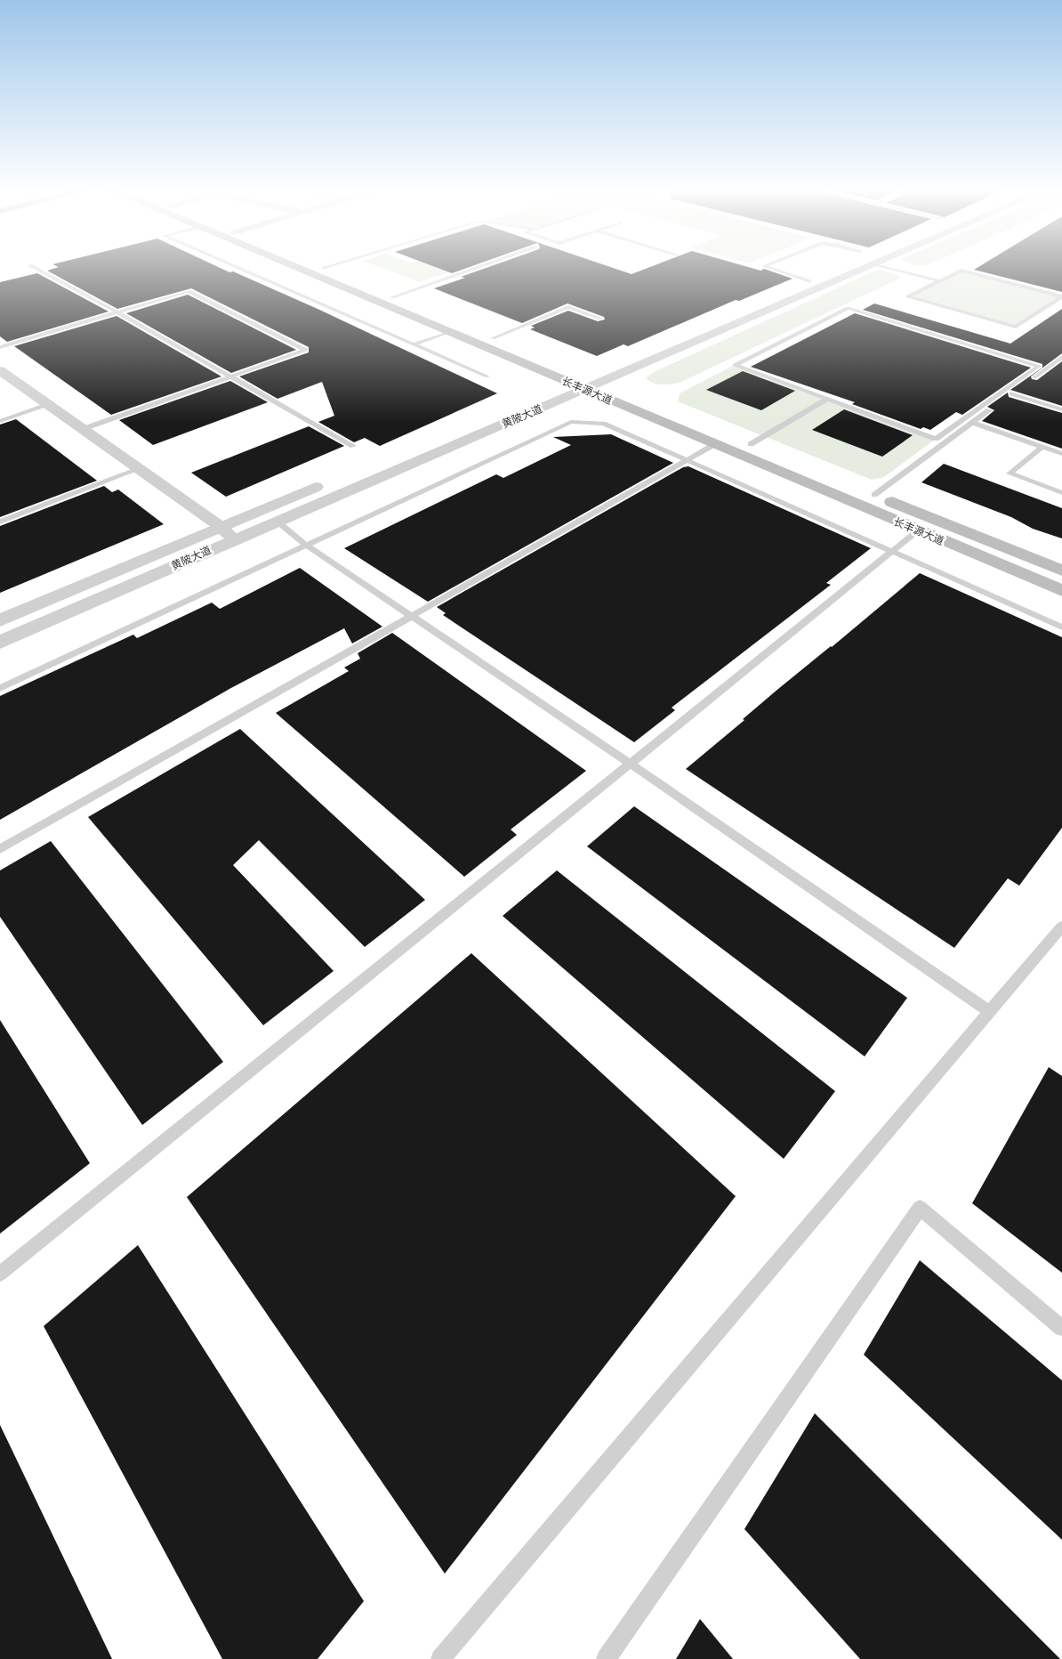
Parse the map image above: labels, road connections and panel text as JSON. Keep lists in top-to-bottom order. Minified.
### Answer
{"streets":{"main road":["长丰源大道"],"street":["黄陂大道"]},"crossings":[["长丰源大道","黄陂大道"]]}
